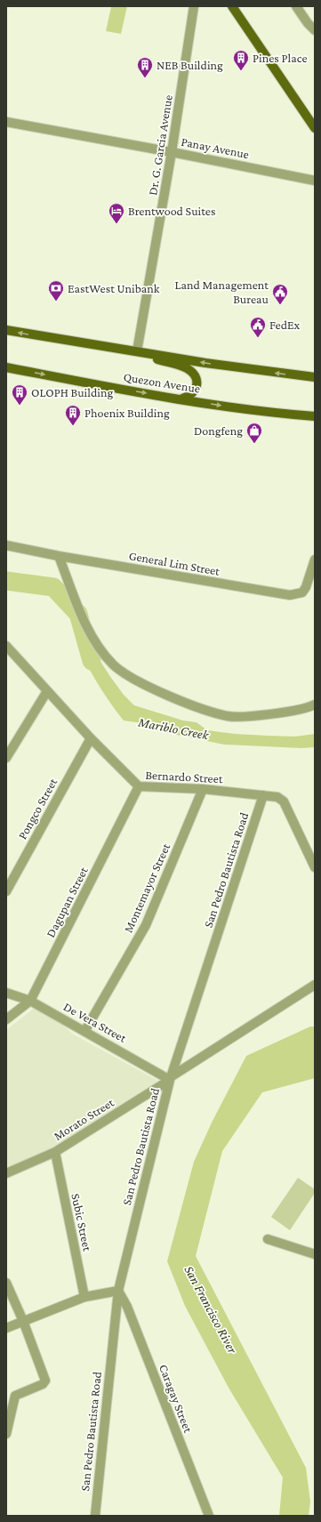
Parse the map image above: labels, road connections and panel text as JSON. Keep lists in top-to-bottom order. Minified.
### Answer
{"streets":{"main road":["Quezon Avenue"],"street":["Dr. G. Garcia Avenue","Panay Avenue","General Lim Street","Bernardo Street","Pongco Street","San Pedro Bautista Road","Montemayor Street","Dagupan Street","De Vera Street","Morato Street","Subic Street","Caragay Street"]},"crossings":[["Dr. G. Garcia Avenue","Panay Avenue"],["Dr. G. Garcia Avenue","Quezon Avenue"],["Bernardo Street","Pongco Street"],["Bernardo Street","San Pedro Bautista Road"],["Bernardo Street","Montemayor Street"],["Bernardo Street","Dagupan Street"],["San Pedro Bautista Road","De Vera Street"],["San Pedro Bautista Road","Morato Street"],["San Pedro Bautista Road","Caragay Street"],["Montemayor Street","De Vera Street"],["Dagupan Street","De Vera Street"],["De Vera Street","Morato Street"],["Morato Street","Subic Street"]],"water":["Mariblo Creek","San Francisco River"],"places":{"building":["Pines Place","NEB Building","OLOPH Building","Phoenix Building"],"hotel":["Brentwood Suites"],"bank":["EastWest Unibank"],"public building":["Land Management Bureau","FedEx"],"shop":["Dongfeng"]}}
